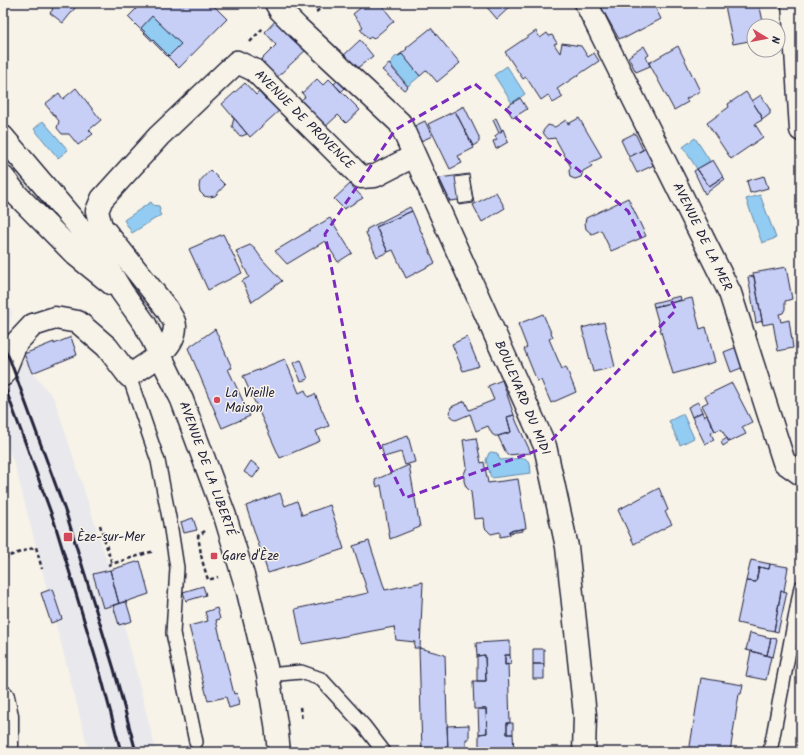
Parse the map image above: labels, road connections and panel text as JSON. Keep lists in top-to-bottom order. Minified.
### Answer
{"streets":{"street":["AVENUE DE PROVENCE","AVENUE DE LA MER","BOULEVARD DU MIDI","AVENUE DE LA LIBERTÉ"]},"crossings":[["AVENUE DE PROVENCE","BOULEVARD DU MIDI"]],"places":{"other":["La Vieille Maison"],"transit":["Èze-sur-Mer","Gare d'Èze"]},"north":"right"}
